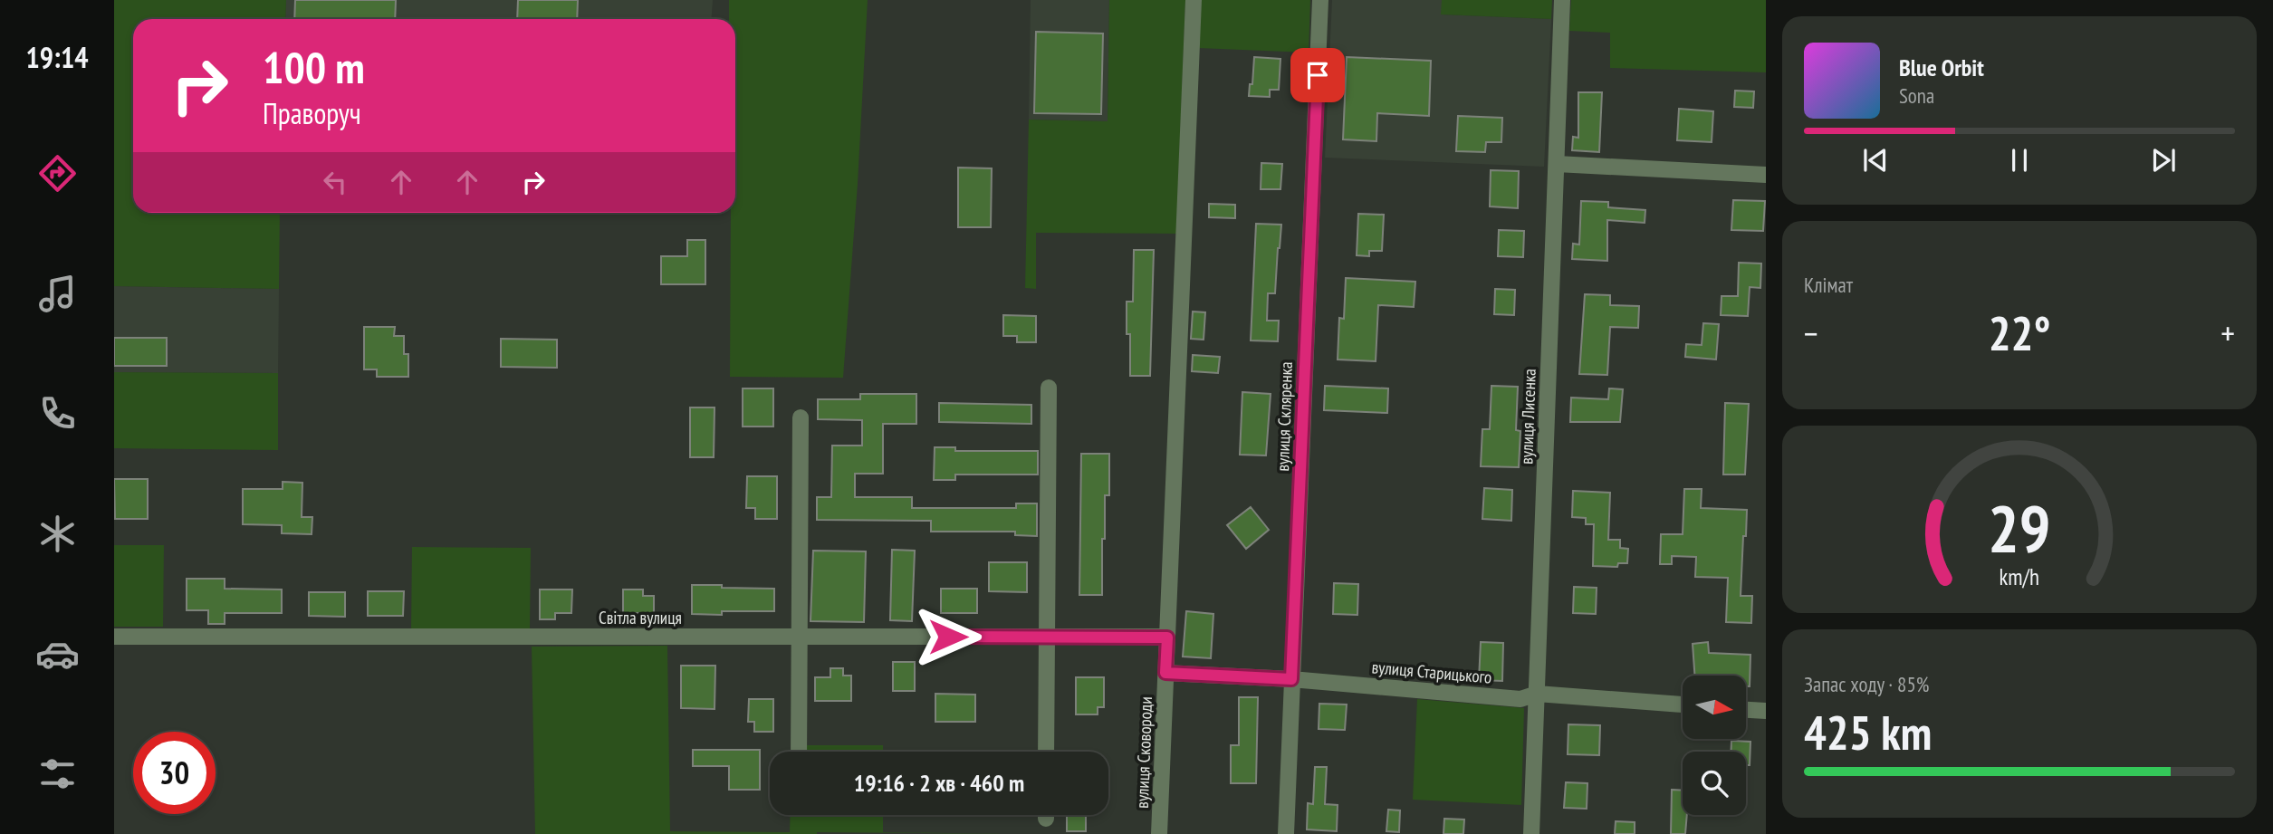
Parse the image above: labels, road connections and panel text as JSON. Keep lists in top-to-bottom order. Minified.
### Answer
{"streets":{"street":["вулиця Скляренка","вулиця Лисенка","Світла вулиця","вулиця Старицького","вулиця Сковороди"]},"crossings":[["вулиця Скляренка","вулиця Старицького"],["вулиця Лисенка","вулиця Старицького"],["Світла вулиця","вулиця Сковороди"],["вулиця Старицького","вулиця Сковороди"]],"north":"right","page":{"tabs":"19:14","turn":["100 m","Праворуч"],"song":["Blue Orbit","Sona"],"tile":["Клімат",["Запас ходу · 85%","425 km"]],"heat":["−","22°","+"],"limit":"30","trip":"19:16 · 2 хв · 460 m","gauge":["29","km/h"]}}
